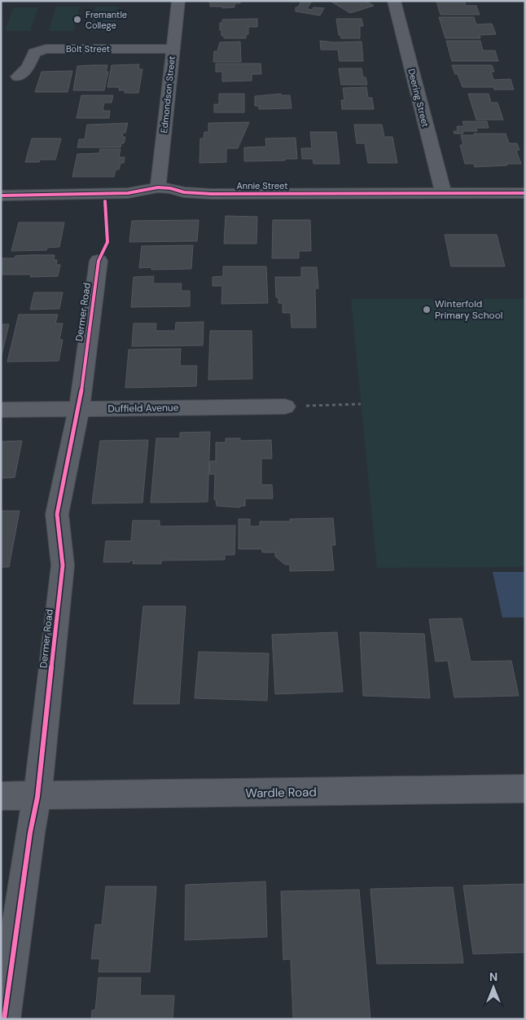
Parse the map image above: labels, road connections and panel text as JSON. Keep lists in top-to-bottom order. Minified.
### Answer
{"streets":{"street":["Bolt Street","Edmondson Street","Deering Street","Annie Street","Dermer Road","Duffield Avenue","Wardle Road"]},"crossings":[["Bolt Street","Edmondson Street"],["Edmondson Street","Annie Street"],["Deering Street","Annie Street"],["Dermer Road","Duffield Avenue"],["Dermer Road","Wardle Road"]],"places":["Fremantle College","Winterfold Primary School"],"north":"top"}
